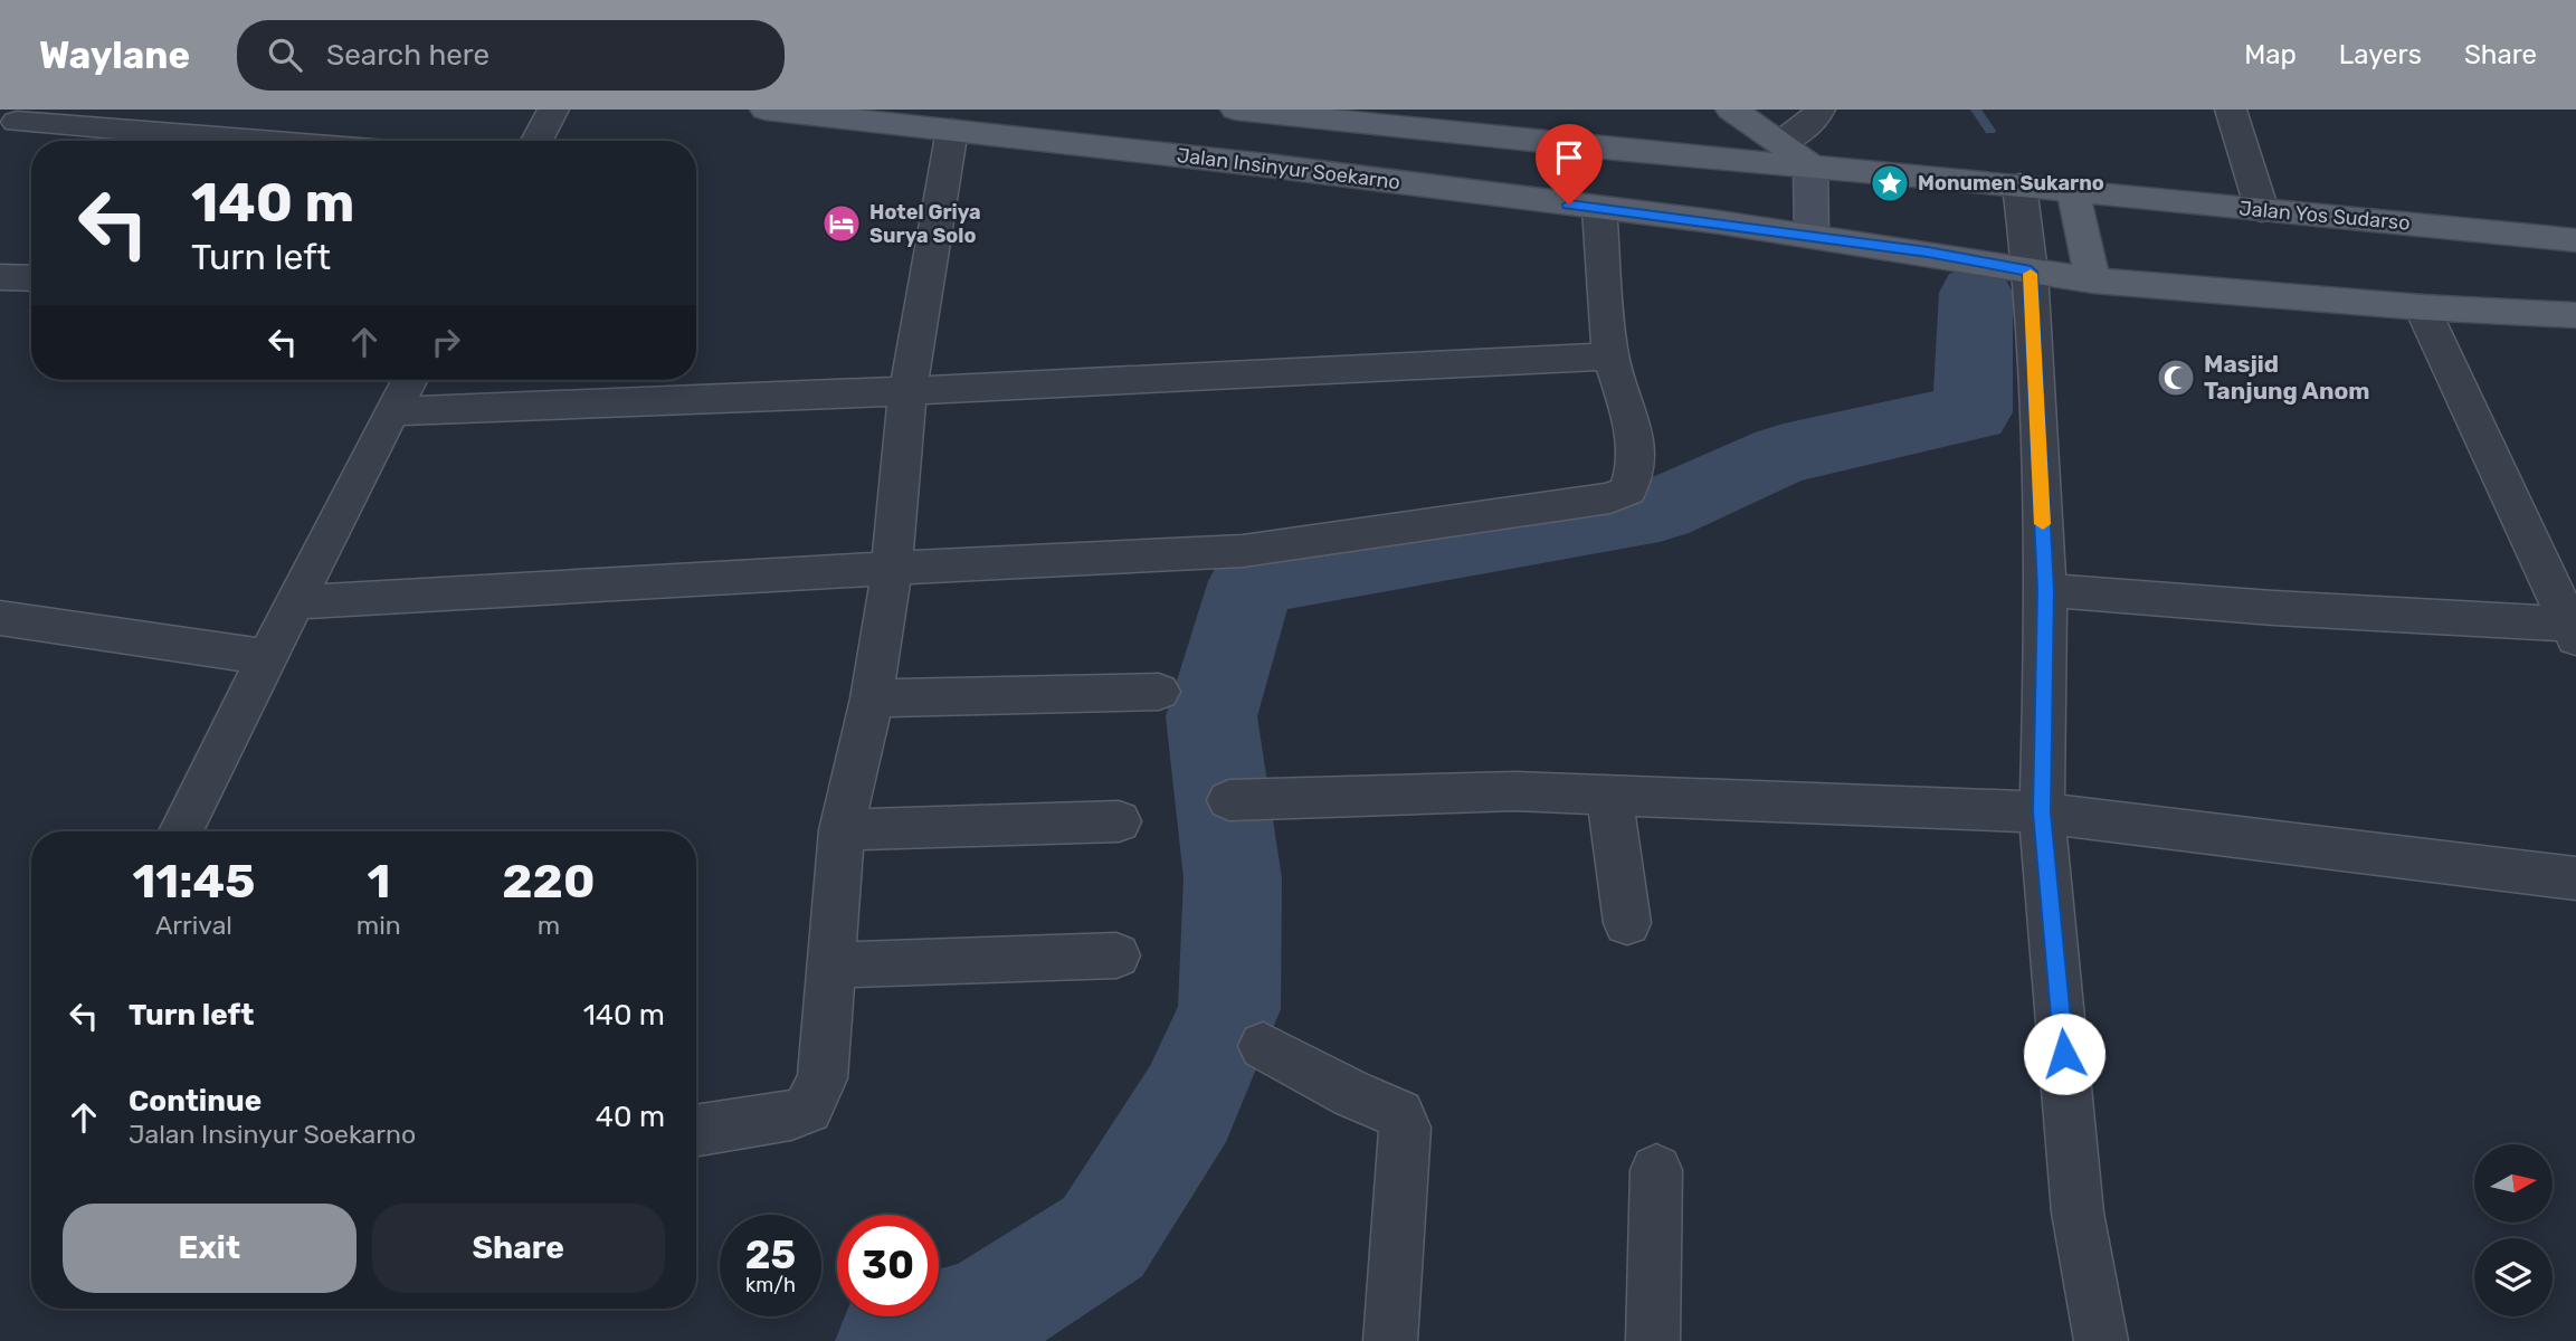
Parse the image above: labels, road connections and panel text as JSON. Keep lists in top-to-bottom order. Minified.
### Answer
{"streets":{"main road":["Jalan Insinyur Soekarno","Jalan Yos Sudarso"]},"places":{"place":["Monumen Sukarno"],"hotel":["Hotel Griya Surya Solo"],"mosque":["Masjid Tanjung Anom"]},"north":"right","page":{"header":"Waylane","search":"Search here","nav":["Map","Layers","Share"],"turn":["140 m","Turn left"],"eta":["11:45","Arrival","1","min","220","m"],"list":[{"name":"Turn left","value":"140 m"},{"name":"Continue","note":"Jalan Insinyur Soekarno","value":"40 m"}],"buttons":["Exit","Share"],"speed":"25 km/h","limit":"30"}}
